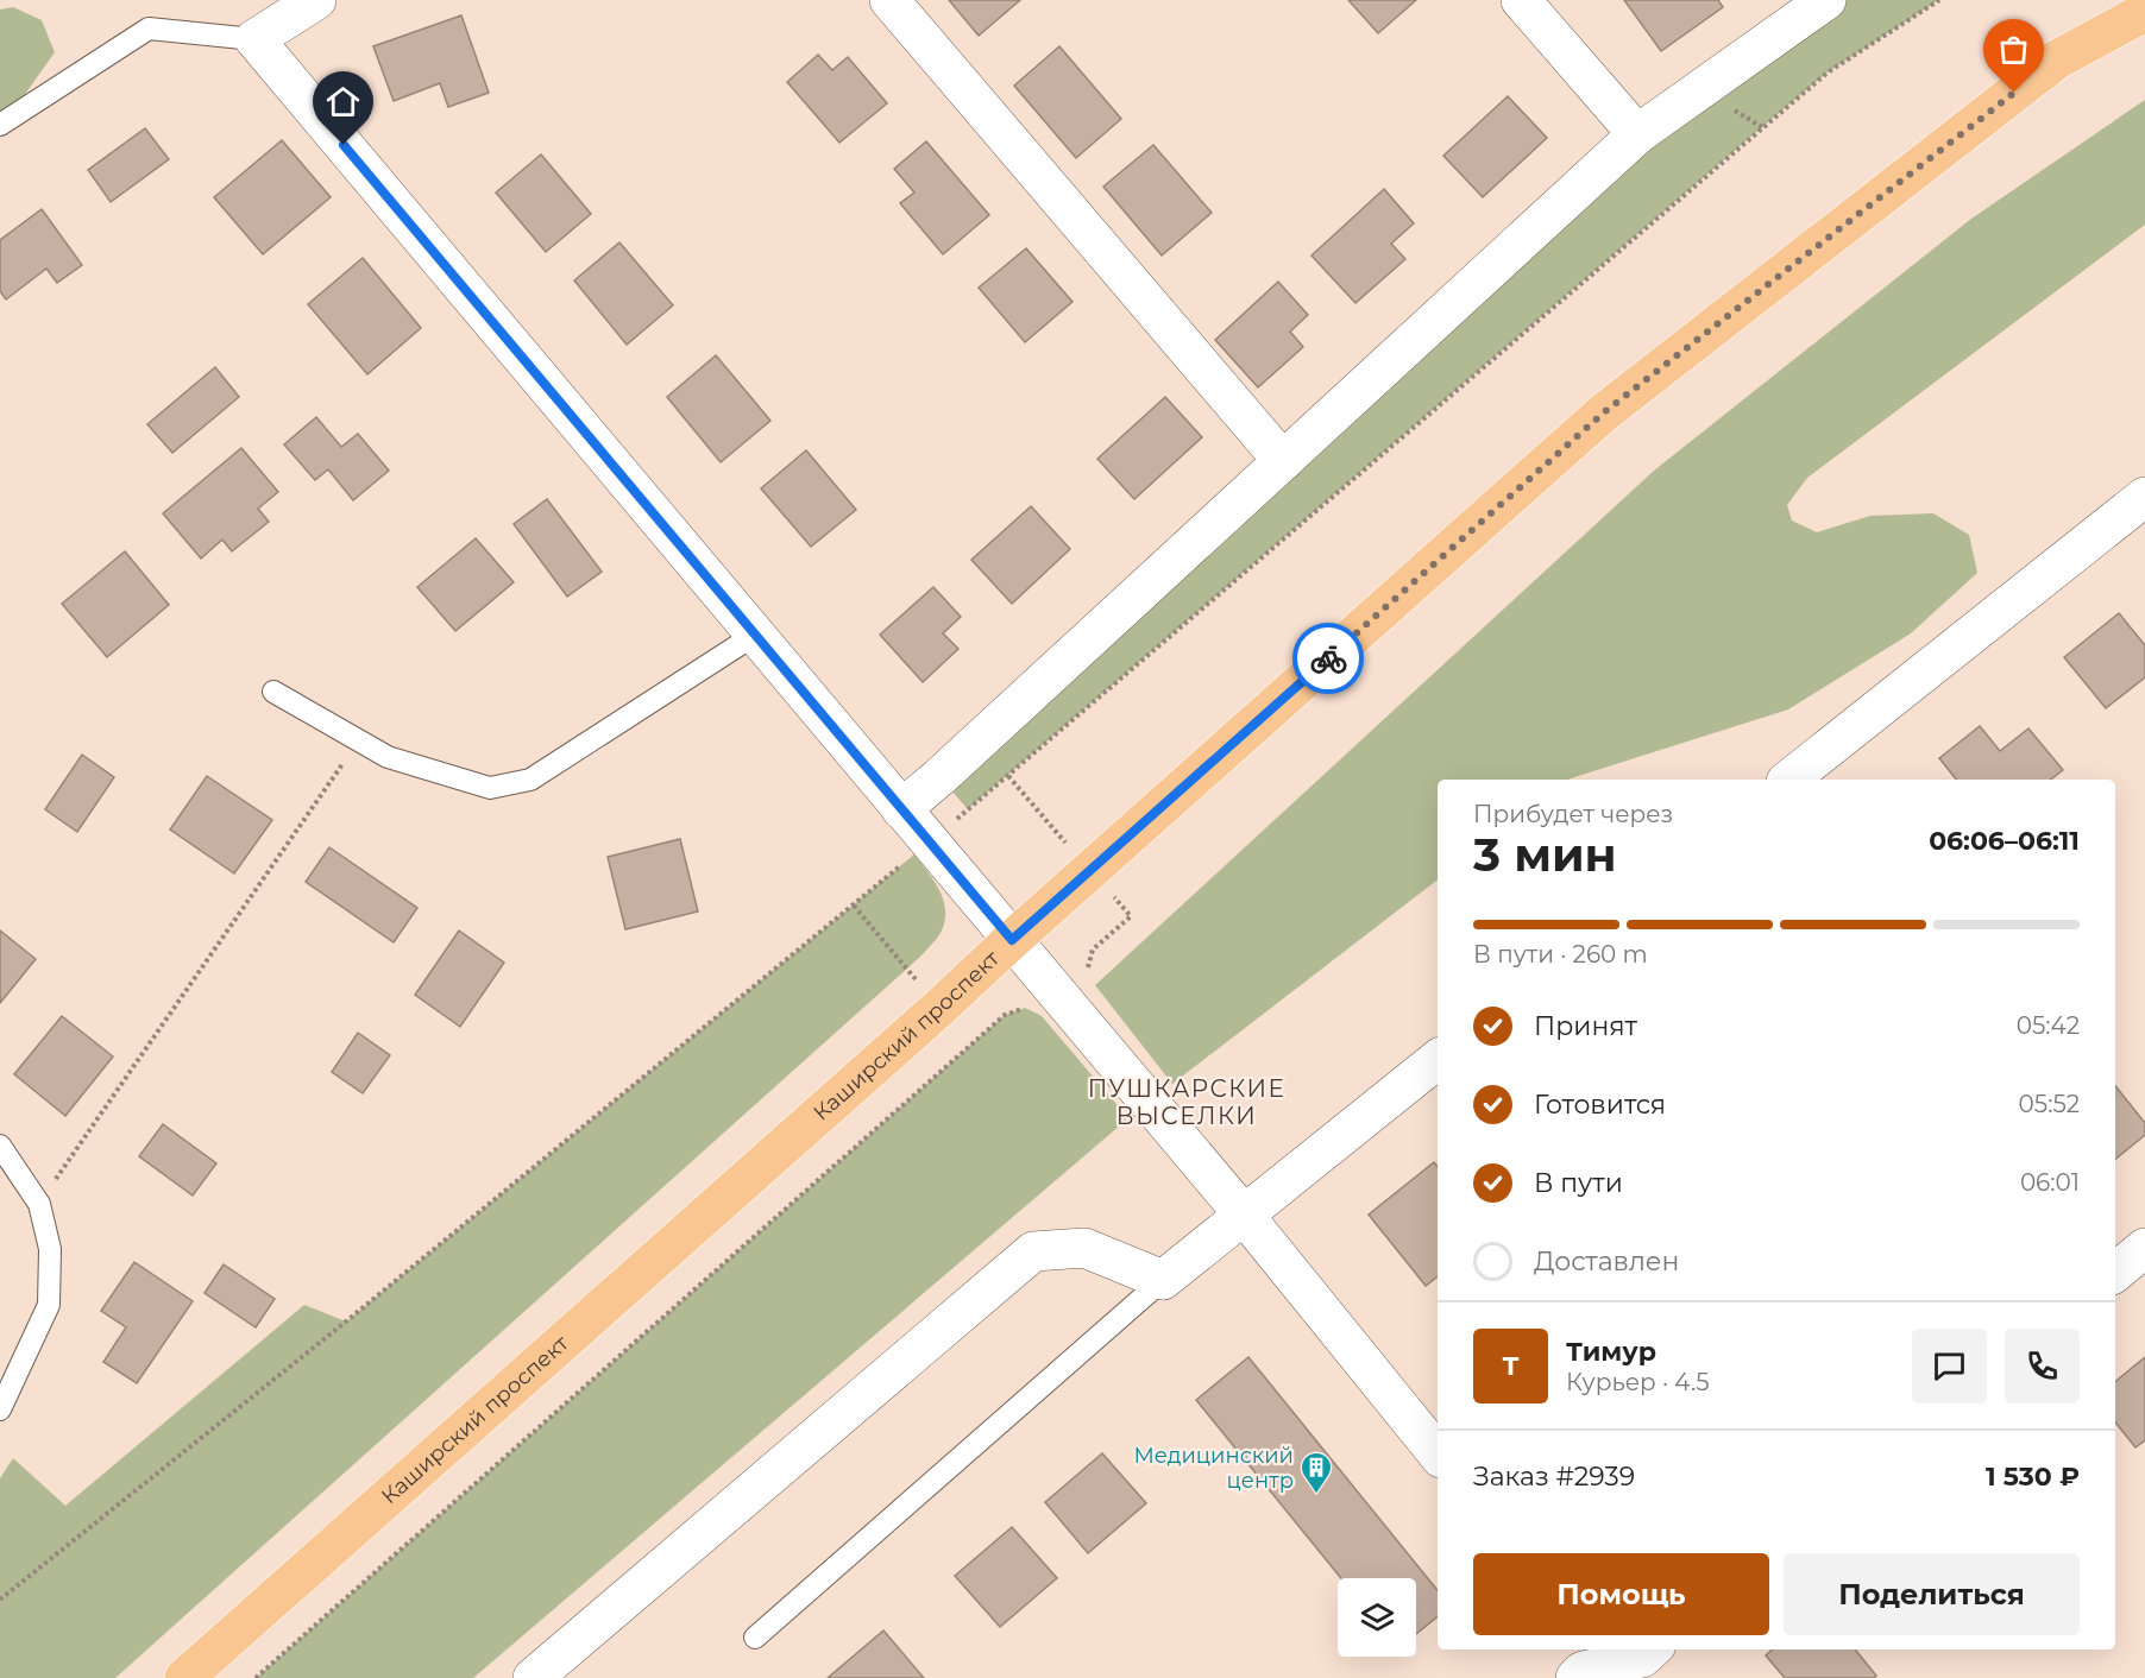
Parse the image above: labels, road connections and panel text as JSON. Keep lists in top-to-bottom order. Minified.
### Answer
{"streets":{"main road":["Каширский проспект"]},"districts":["ПУШКАРСКИЕ ВЫСЕЛКИ"],"places":{"building":["Медицинский центр"]},"page":{"heading":["3 мин","Прибудет через","06:06–06:11"],"panel":["Тимур","Курьер · 4.5","Заказ #2939","1 530 ₽"],"bar":"В пути · 260 m","list":[["Принят","05:42"],["Готовится","05:52"],["В пути","06:01"],"Доставлен"],"round":"Т","buttons":["Помощь","Поделиться"]}}
